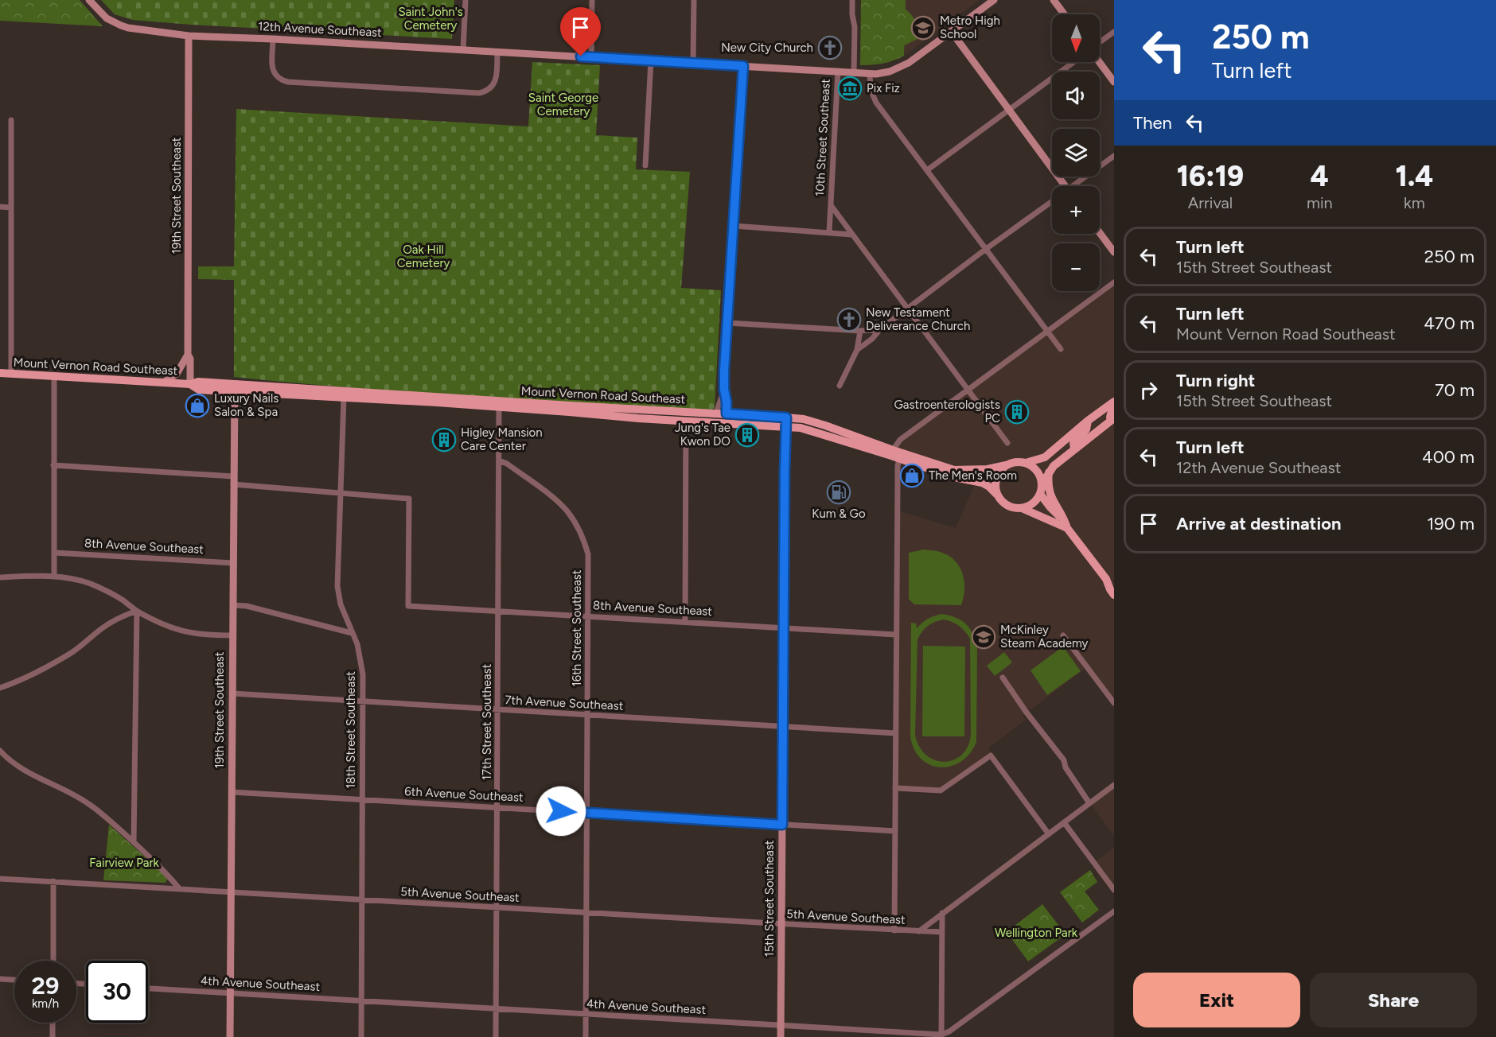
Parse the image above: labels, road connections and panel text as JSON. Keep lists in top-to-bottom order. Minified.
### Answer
{"streets":{"main road":["12th Avenue Southeast","19th Street Southeast","Mount Vernon Road Southeast","15th Street Southeast"],"street":["10th Street Southeast","8th Avenue Southeast","16th Street Southeast","7th Avenue Southeast","17th Street Southeast","18th Street Southeast","6th Avenue Southeast","5th Avenue Southeast","4th Avenue Southeast"]},"crossings":[["12th Avenue Southeast","10th Street Southeast"],["12th Avenue Southeast","19th Street Southeast"],["19th Street Southeast","Mount Vernon Road Southeast"],["19th Street Southeast","8th Avenue Southeast"],["19th Street Southeast","7th Avenue Southeast"],["19th Street Southeast","6th Avenue Southeast"],["19th Street Southeast","5th Avenue Southeast"],["19th Street Southeast","4th Avenue Southeast"],["Mount Vernon Road Southeast","17th Street Southeast"],["Mount Vernon Road Southeast","18th Street Southeast"],["Mount Vernon Road Southeast","15th Street Southeast"],["8th Avenue Southeast","16th Street Southeast"],["8th Avenue Southeast","17th Street Southeast"],["8th Avenue Southeast","18th Street Southeast"],["8th Avenue Southeast","15th Street Southeast"],["16th Street Southeast","7th Avenue Southeast"],["16th Street Southeast","17th Street Southeast"],["16th Street Southeast","6th Avenue Southeast"],["16th Street Southeast","5th Avenue Southeast"],["16th Street Southeast","4th Avenue Southeast"],["7th Avenue Southeast","17th Street Southeast"],["7th Avenue Southeast","18th Street Southeast"],["7th Avenue Southeast","15th Street Southeast"],["17th Street Southeast","6th Avenue Southeast"],["17th Street Southeast","5th Avenue Southeast"],["17th Street Southeast","4th Avenue Southeast"],["18th Street Southeast","6th Avenue Southeast"],["18th Street Southeast","5th Avenue Southeast"],["18th Street Southeast","4th Avenue Southeast"],["6th Avenue Southeast","15th Street Southeast"],["5th Avenue Southeast","15th Street Southeast"],["15th Street Southeast","4th Avenue Southeast"]],"parks":["Saint John's Cemetery","Saint George Cemetery","Oak Hill Cemetery","Fairview Park","Wellington Park"],"places":{"school or university":["Metro High School","McKinley Steam Academy"],"church":["New City Church","New Testament Deliverance Church"],"museum":["Pix Fiz"],"shop":["Luxury Nails Salon & Spa","The Men's Room"],"building":["Gastroenterologists PC","Jung's Tae Kwon DO","Higley Mansion Care Center"],"fuel station":["Kum & Go"]},"north":"bottom","page":{"turn":["250 m","Turn left"],"map_buttons":["+","−"],"then":"Then","eta":["16:19","Arrival","4","min","1.4","km"],"list":[{"name":"Turn left","note":"15th Street Southeast","value":"250 m"},{"name":"Turn left","note":"Mount Vernon Road Southeast","value":"470 m"},{"name":"Turn right","note":"15th Street Southeast","value":"70 m"},{"name":"Turn left","note":"12th Avenue Southeast","value":"400 m"},{"name":"Arrive at destination","value":"190 m"}],"speed":"29 km/h","limit":"30","buttons":["Exit","Share"]}}
